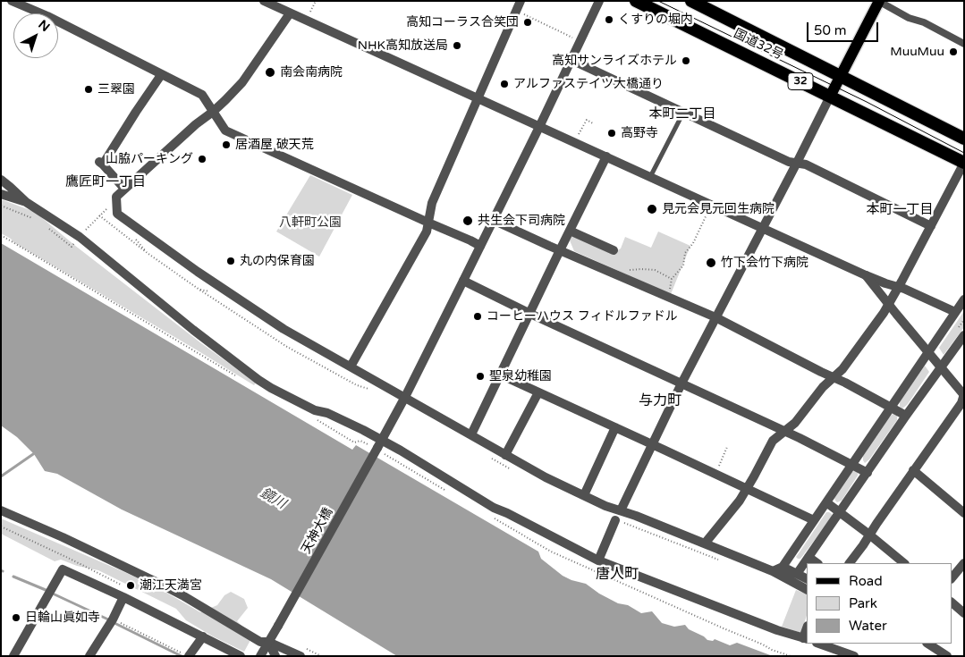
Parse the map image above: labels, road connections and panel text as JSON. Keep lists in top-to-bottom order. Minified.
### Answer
{"streets":{"highway":["国道32号","32"],"street":["天神大橋"]},"districts":["本町二丁目","鷹匠町一丁目","本町一丁目","与力町","唐人町"],"water":["鏡川"],"parks":["八軒町公園"],"places":["くすりの堀内","高知コーラス合笑団","NHK高知放送局","MuuMuu","高知サンライズホテル","南会南病院","アルファステイツ大橋通り","三翠園","高野寺","居酒屋 破天荒","山脇パーキング","見元会見元回生病院","共生会下司病院","丸の内保育園","竹下会竹下病院","コーヒーハウス フィドルファドル","聖泉幼稚園","潮江天満宮","日輪山眞如寺"],"legend":["Road","Park","Water"],"scale_bar":"50 m","north":"top right"}
